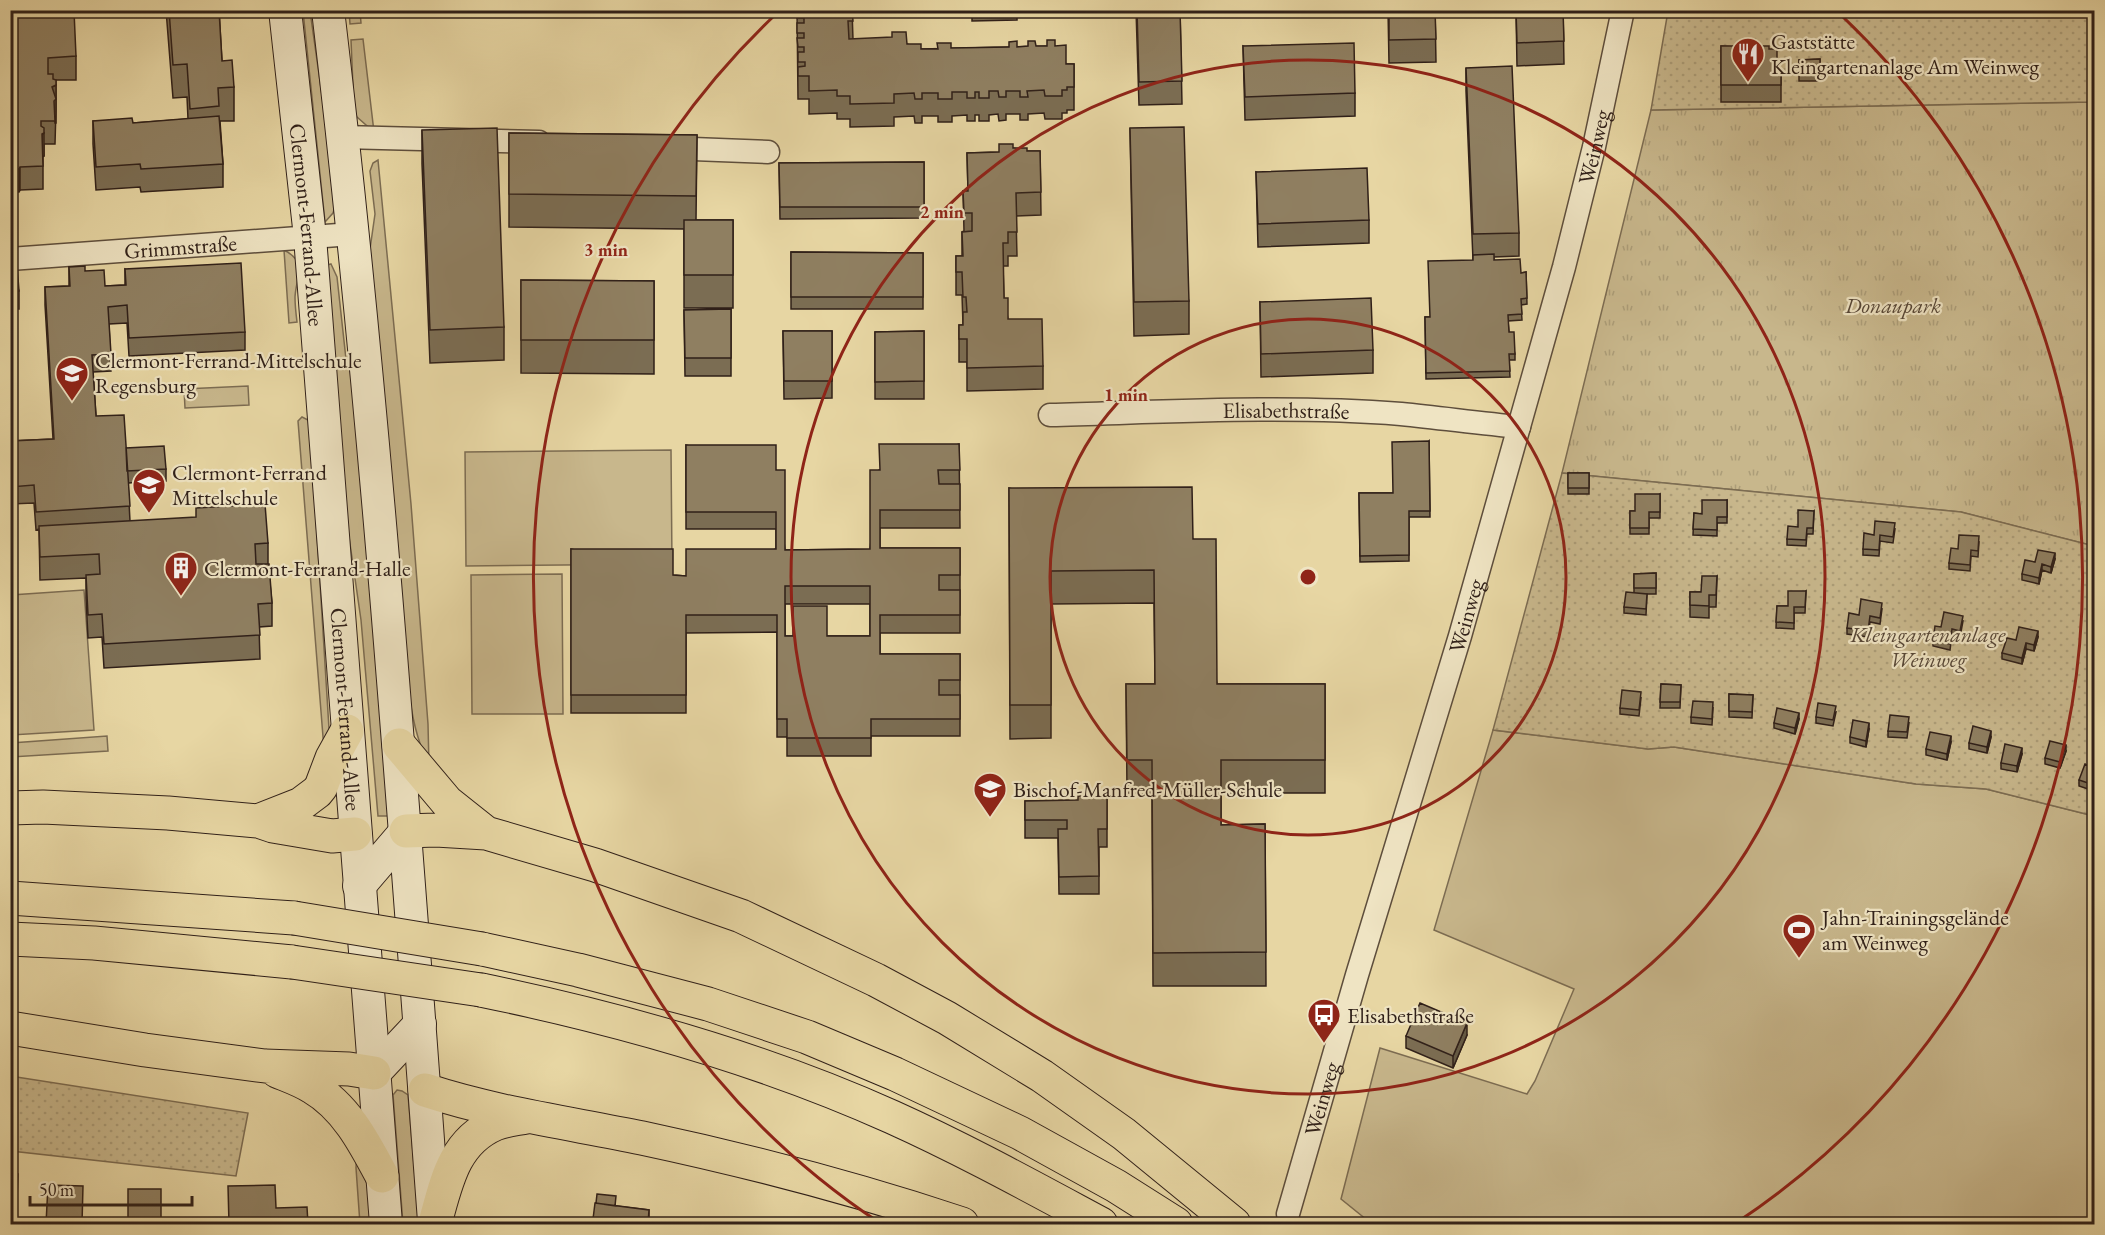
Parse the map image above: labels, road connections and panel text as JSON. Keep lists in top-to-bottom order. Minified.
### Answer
{"streets":{"street":["Weinweg","Clermont-Ferrand-Allee","Grimmstraße","Elisabethstraße"]},"crossings":[["Weinweg","Elisabethstraße"],["Clermont-Ferrand-Allee","Grimmstraße"]],"parks":["Donaupark","Kleingartenanlage Weinweg"],"places":{"restaurant":["Gaststätte Kleingartenanlage Am Weinweg"],"school or university":["Clermont-Ferrand-Mittelschule Regensburg","Clermont-Ferrand Mittelschule","Bischof-Manfred-Müller-Schule"],"building":["Clermont-Ferrand-Halle"],"sports":["Jahn-Trainingsgelände am Weinweg"],"bus stop":["Elisabethstraße"]},"scale_bar":"50 m","rings":["2 min","3 min","1 min"]}
